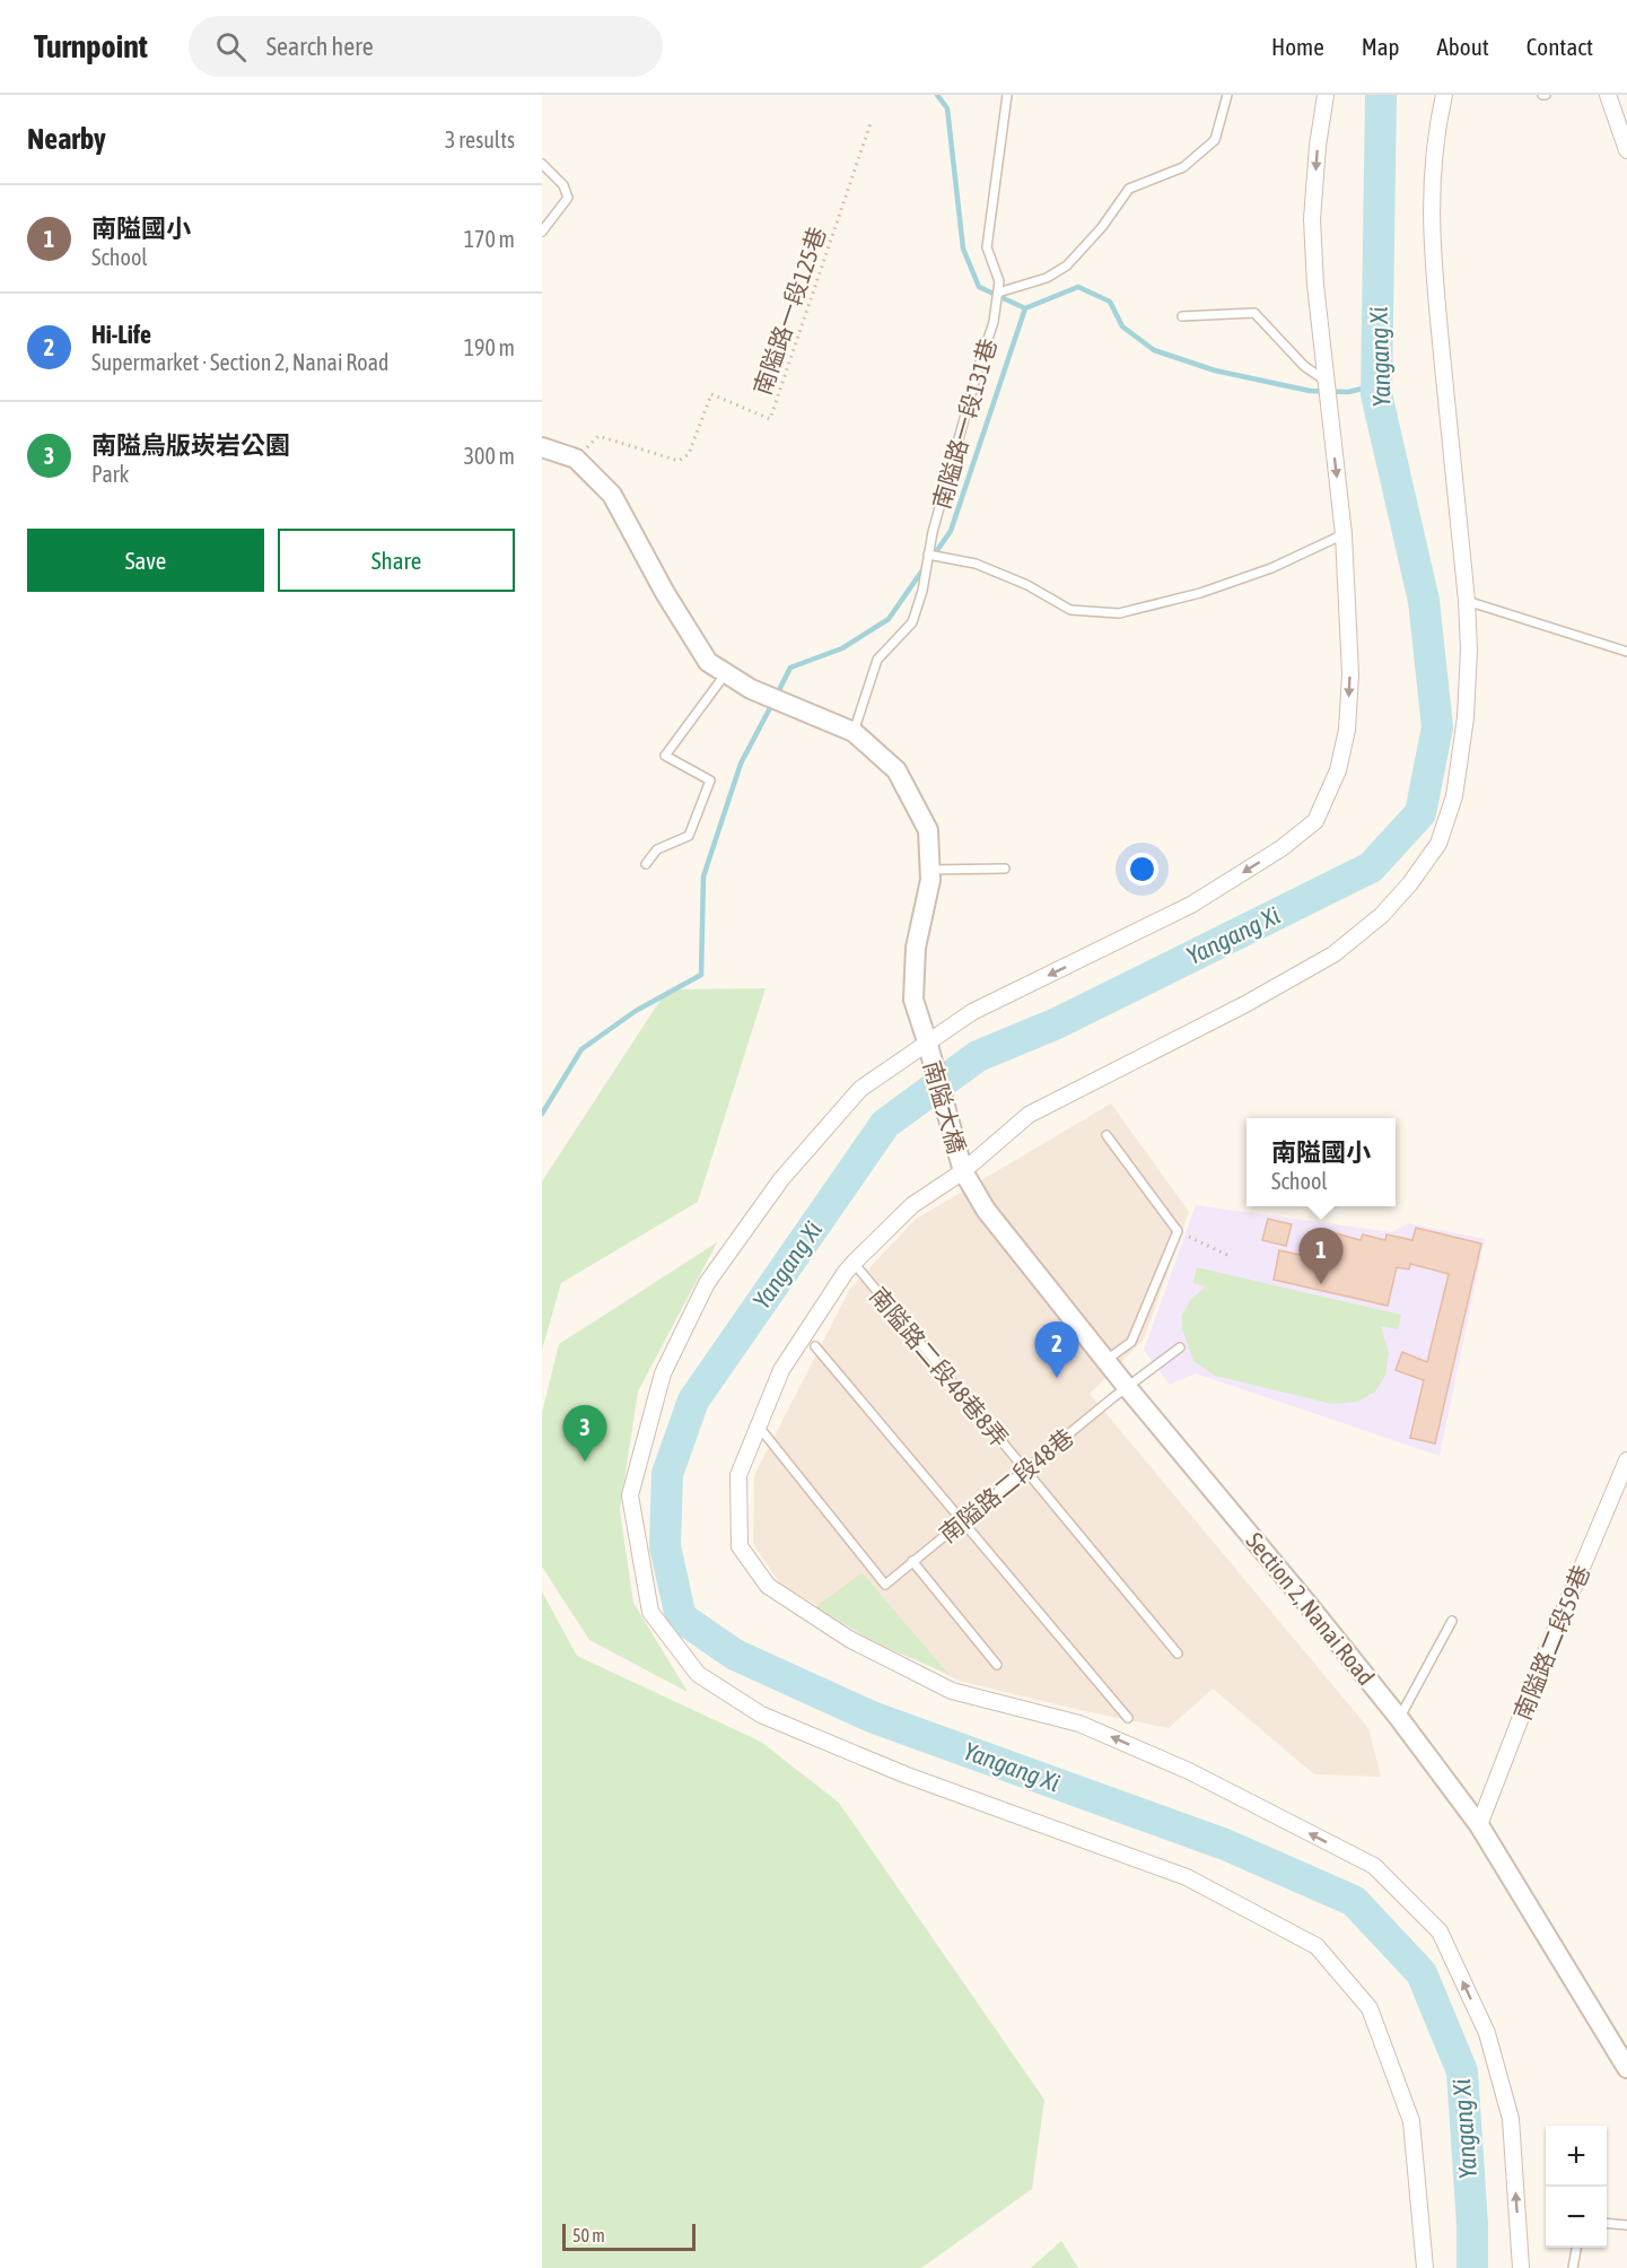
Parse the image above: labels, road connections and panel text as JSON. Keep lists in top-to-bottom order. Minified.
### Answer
{"streets":{"street":["南隘大橋","Section 2, Nanai Road","南隘路二段59巷"],"lane":["南隘路一段131巷","南隘路二段48巷8弄","南隘路二段48巷"],"path":["南隘路一段125巷"]},"crossings":[["南隘路一段125巷","南隘大橋"],["南隘路一段131巷","南隘大橋"],["南隘大橋","Section 2, Nanai Road"],["南隘路二段48巷8弄","南隘路二段48巷"],["南隘路二段48巷","Section 2, Nanai Road"],["Section 2, Nanai Road","南隘路二段59巷"]],"water":["Yangang Xi"],"scale_bar":"50 m","page":{"header":"Turnpoint","search":"Search here","nav":["Home","Map","About","Contact"],"heading":["Nearby","3 results"],"list":[{"mark":"1","name":"南隘國小","note":"School","value":"170 m"},{"mark":"2","name":"Hi-Life","note":"Supermarket · Section 2, Nanai Road","value":"190 m"},{"mark":"3","name":"南隘烏版崁岩公園","note":"Park","value":"300 m"}],"buttons":["Save","Share"],"popup":["南隘國小","School"],"pins":["1","2","3"],"map_buttons":["+","−"],"scale":"50 m"}}
